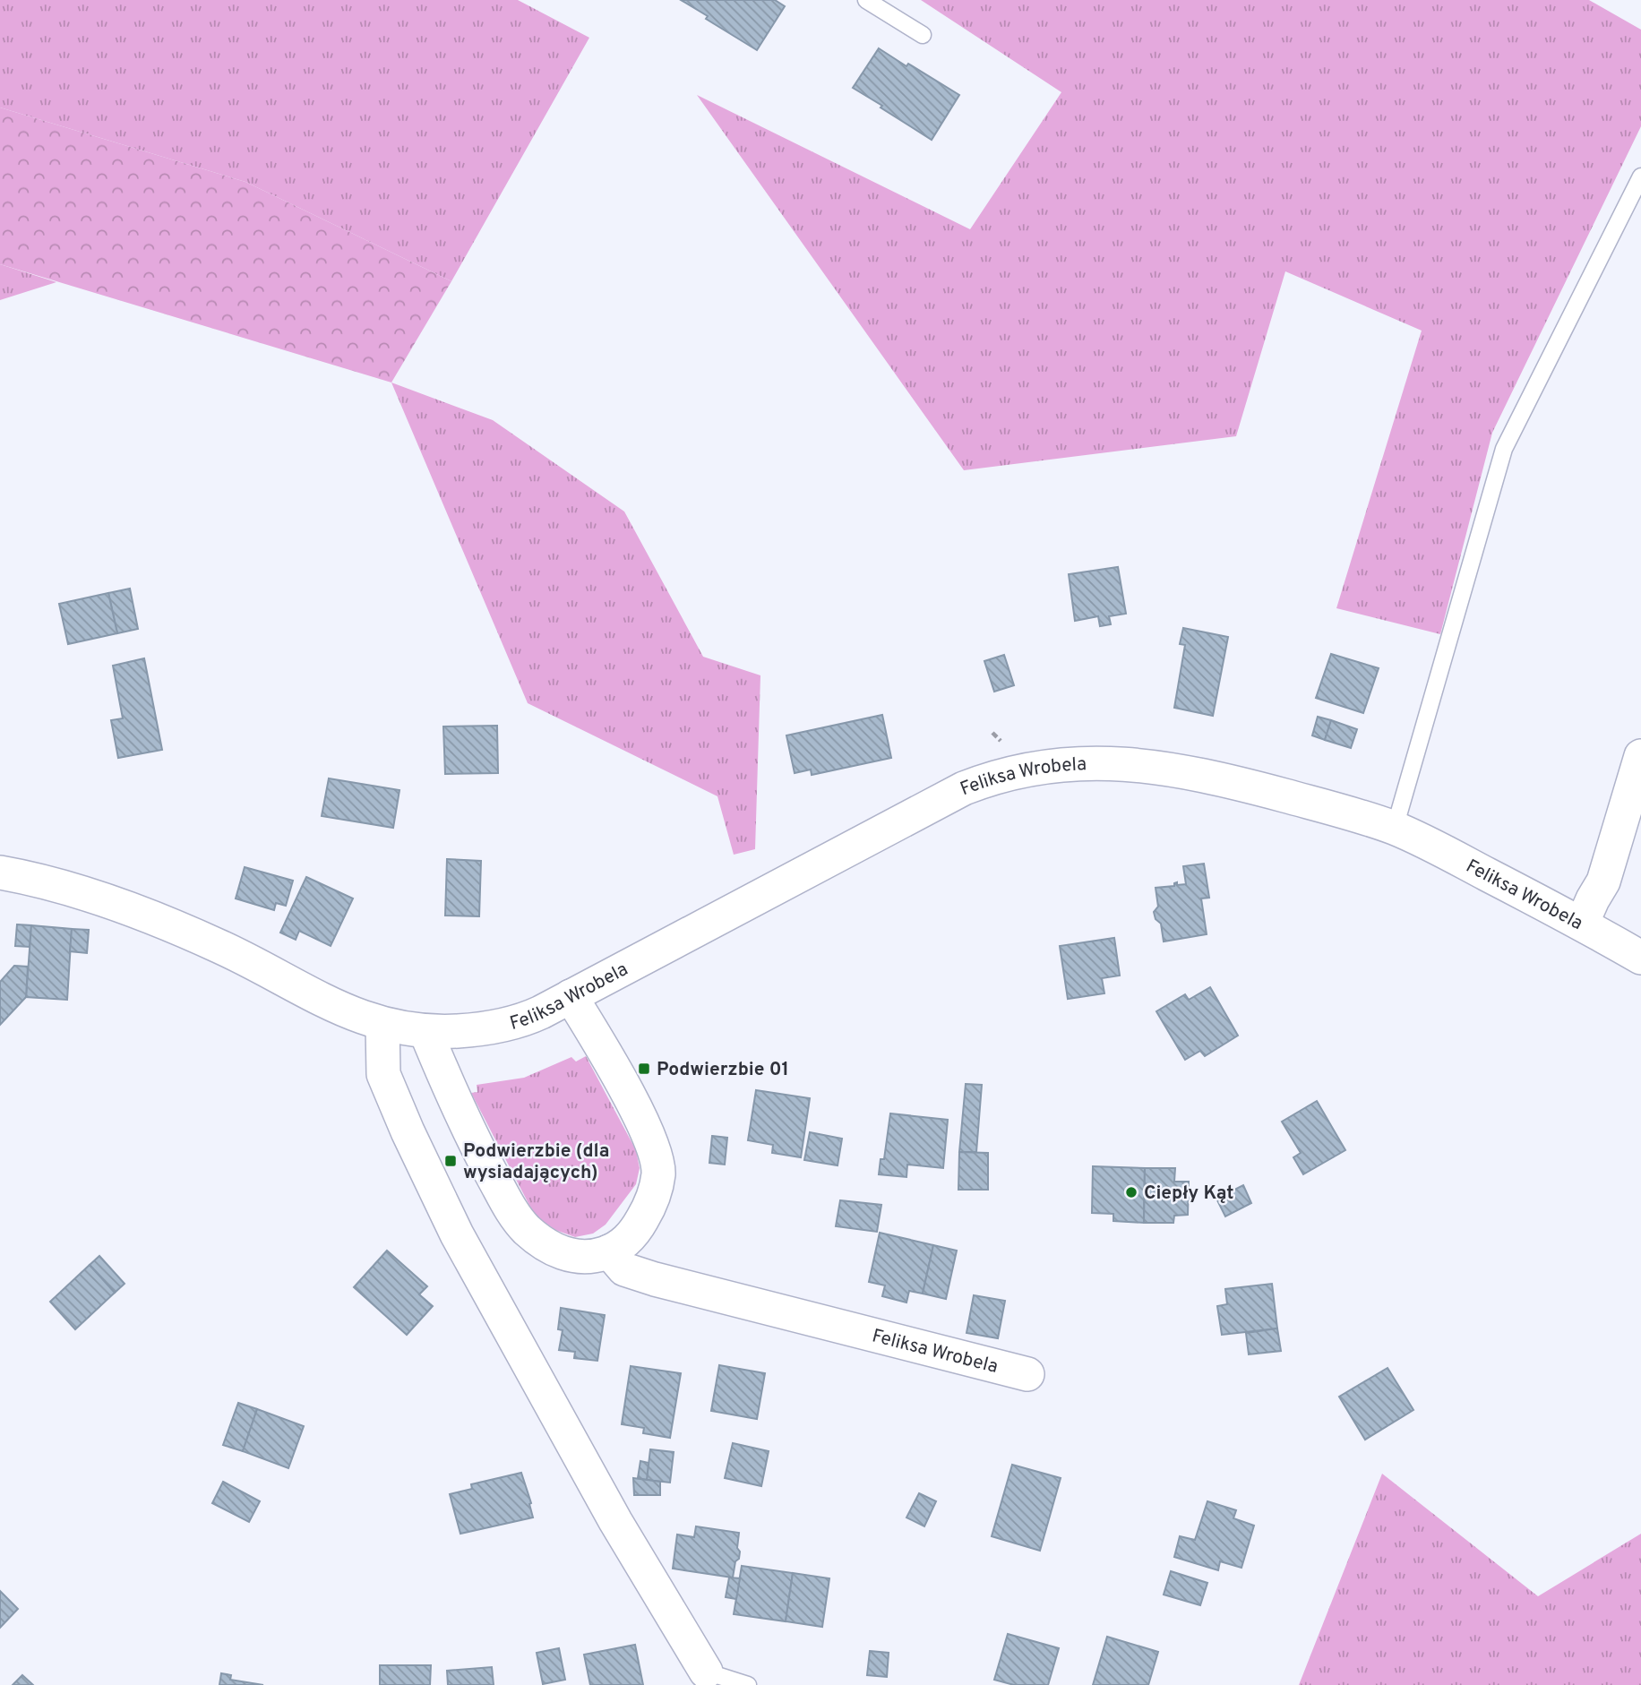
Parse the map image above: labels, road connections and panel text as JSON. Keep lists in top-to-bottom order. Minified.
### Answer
{"streets":{"street":["Feliksa Wrobela"]},"places":{"transit":["Podwierzbie 01","Podwierzbie (dla wysiadających)"],"other":["Ciepły Kąt"]}}
